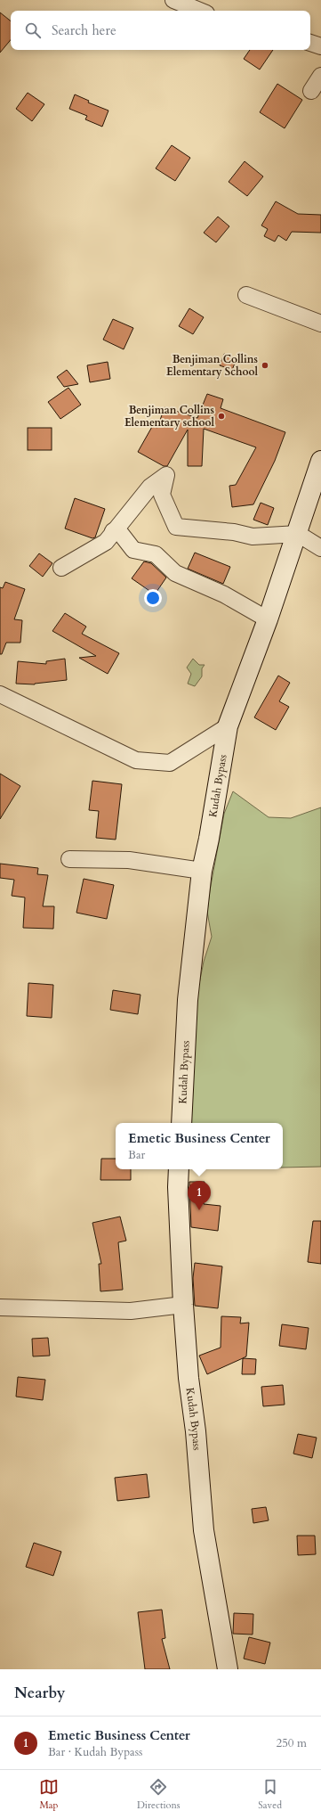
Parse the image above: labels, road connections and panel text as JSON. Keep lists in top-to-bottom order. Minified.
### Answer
{"streets":{"street":["Kudah Bypass"]},"places":["Benjiman Collins Elementary School","Benjiman Collins Elementary school"],"page":{"search":"Search here","popup":["Emetic Business Center","Bar"],"pins":"1","heading":"Nearby","list":[{"mark":"1","name":"Emetic Business Center","note":"Bar · Kudah Bypass","value":"250 m"}],"nav":["Map","Directions","Saved"]}}
